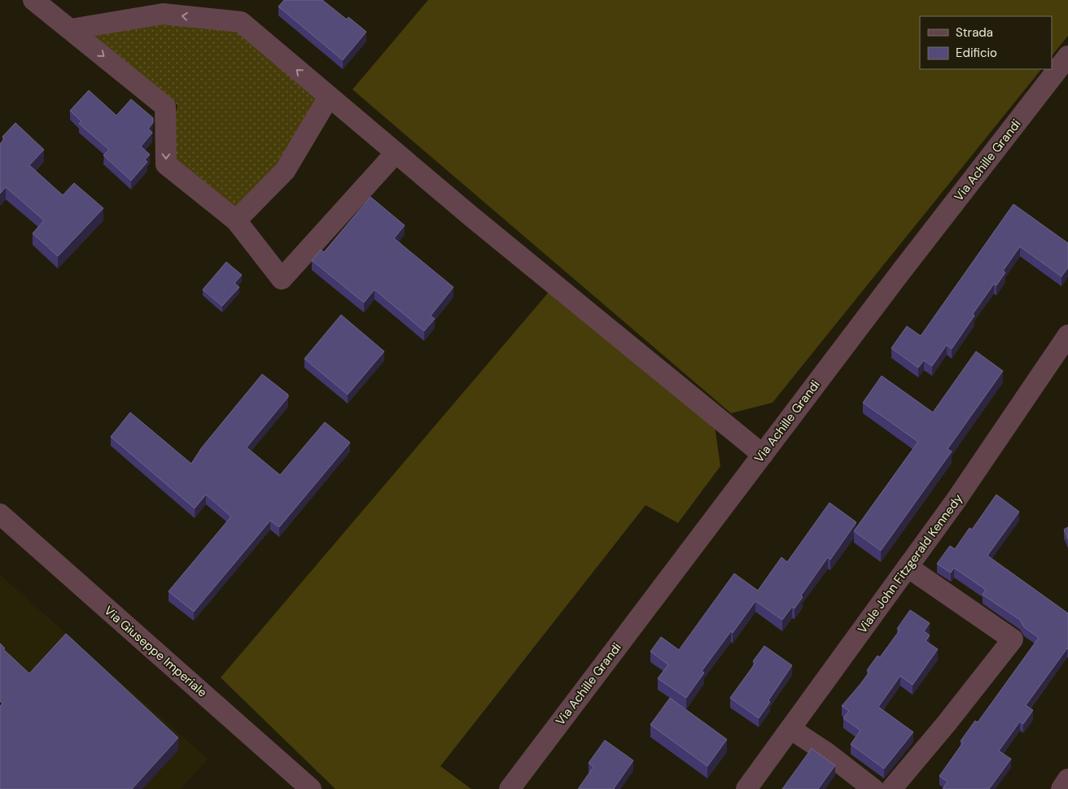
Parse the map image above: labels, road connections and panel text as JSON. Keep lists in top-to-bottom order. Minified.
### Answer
{"streets":{"street":["Via Achille Grandi","Viale John Fitzgerald Kennedy","Via Giuseppe Imperiale"]},"legend":["Strada","Edificio"]}
